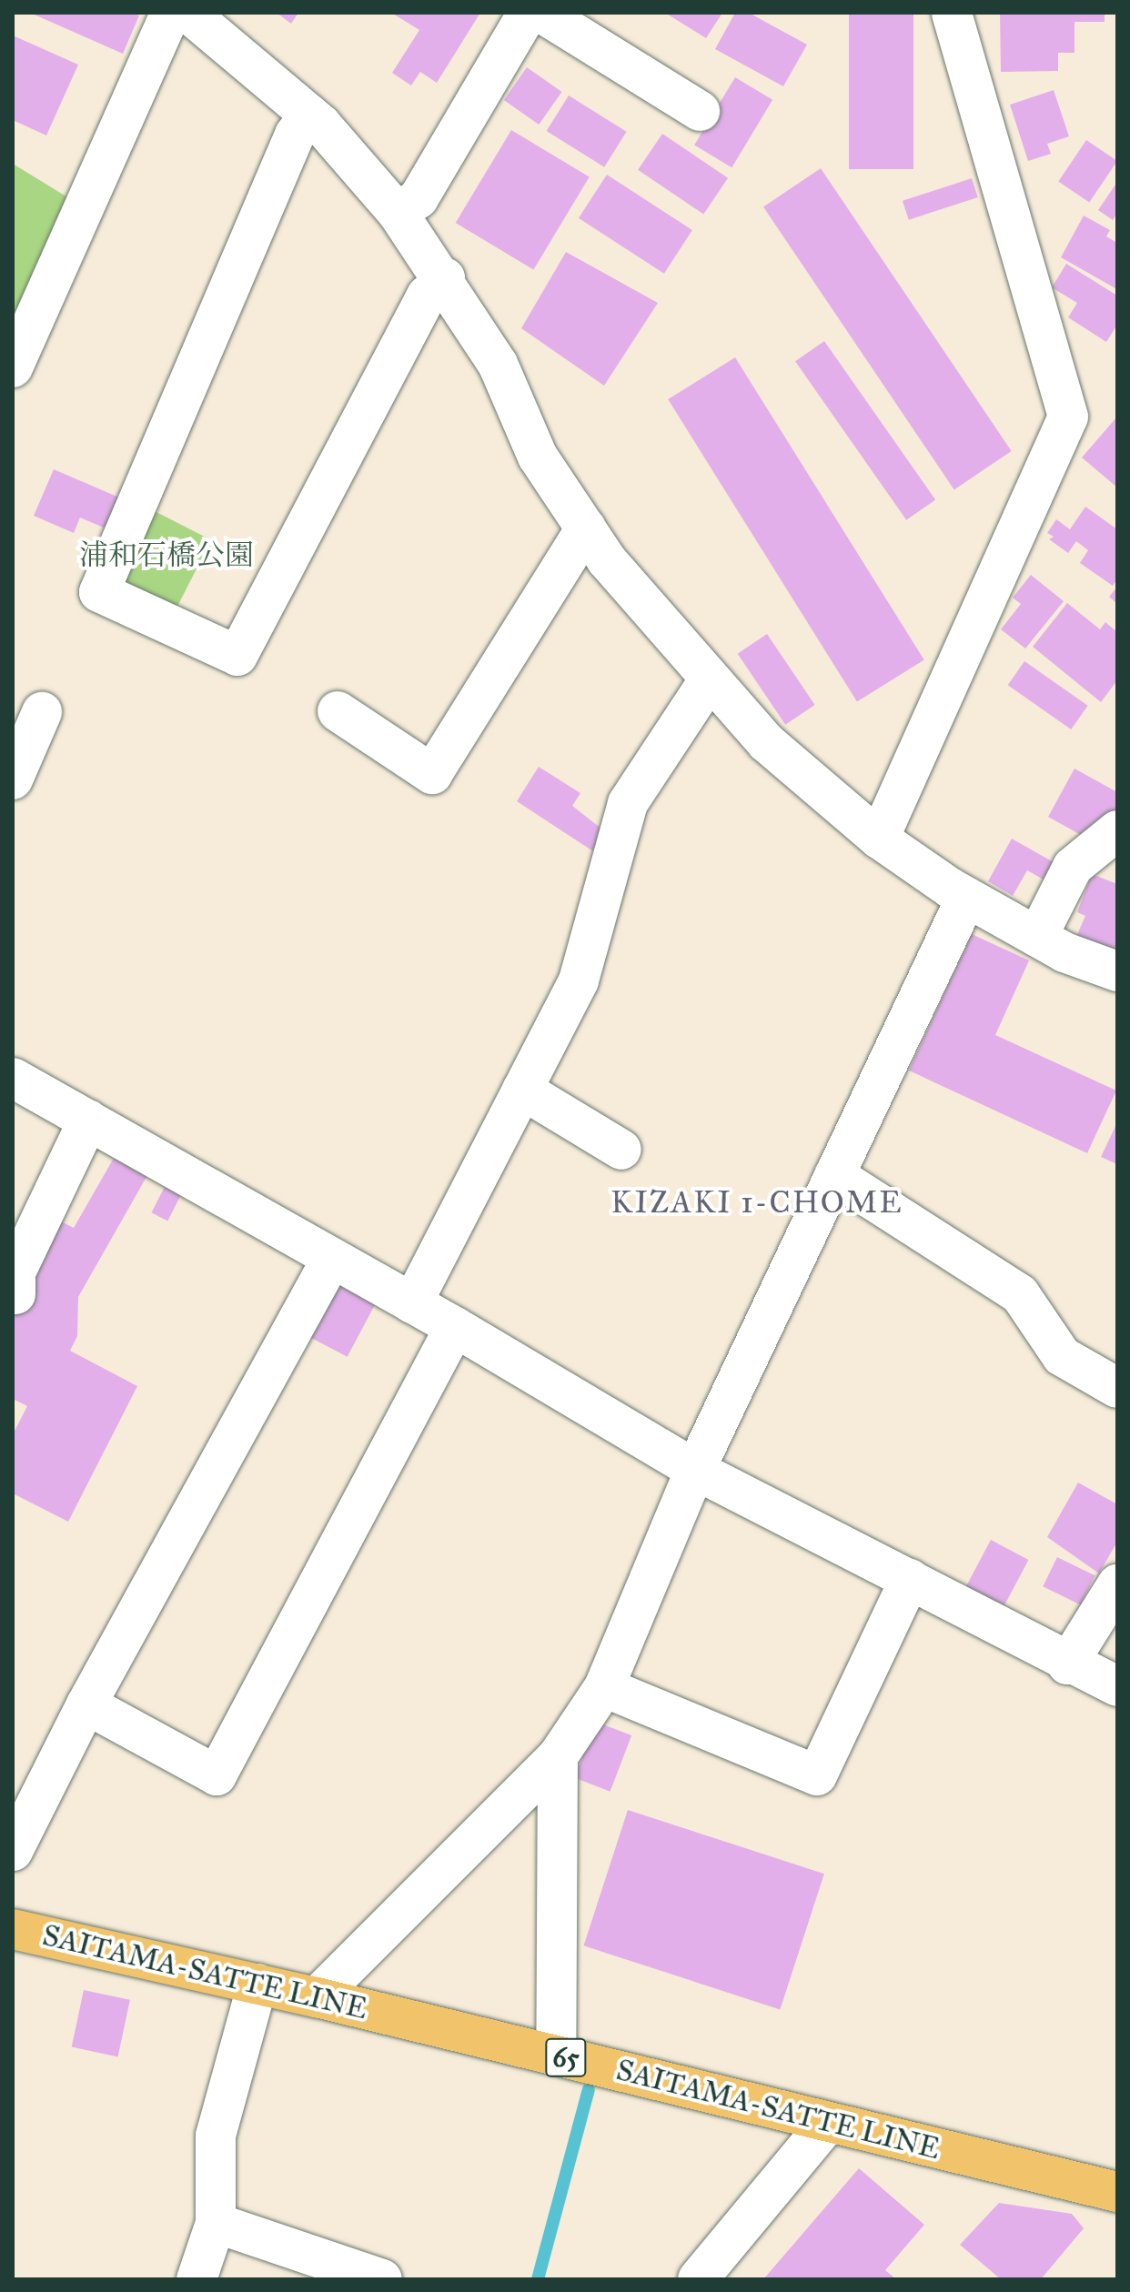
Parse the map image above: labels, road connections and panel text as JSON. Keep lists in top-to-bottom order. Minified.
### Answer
{"streets":{"main road":["SAITAMA-SATTE LINE","65"]},"districts":["KIZAKI 1-CHOME"],"parks":["浦和石橋公園"]}
